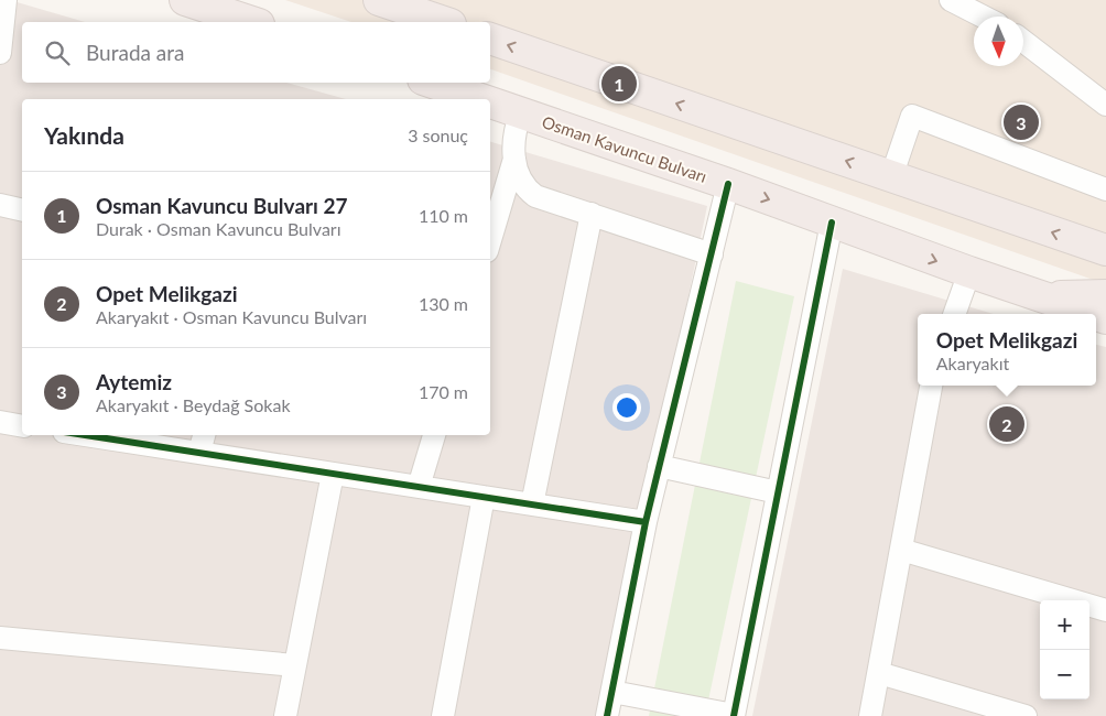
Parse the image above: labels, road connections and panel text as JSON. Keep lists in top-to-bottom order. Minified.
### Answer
{"streets":{"highway":["Osman Kavuncu Bulvarı"]},"north":"bottom","page":{"search":"Burada ara","pins":["1","3","2"],"heading":["Yakında","3 sonuç"],"list":[{"mark":"1","name":"Osman Kavuncu Bulvarı 27","note":"Durak · Osman Kavuncu Bulvarı","value":"110 m"},{"mark":"2","name":"Opet Melikgazi","note":"Akaryakıt · Osman Kavuncu Bulvarı","value":"130 m"},{"mark":"3","name":"Aytemiz","note":"Akaryakıt · Beydağ Sokak","value":"170 m"}],"popup":["Opet Melikgazi","Akaryakıt"],"map_buttons":["+","−"]}}
